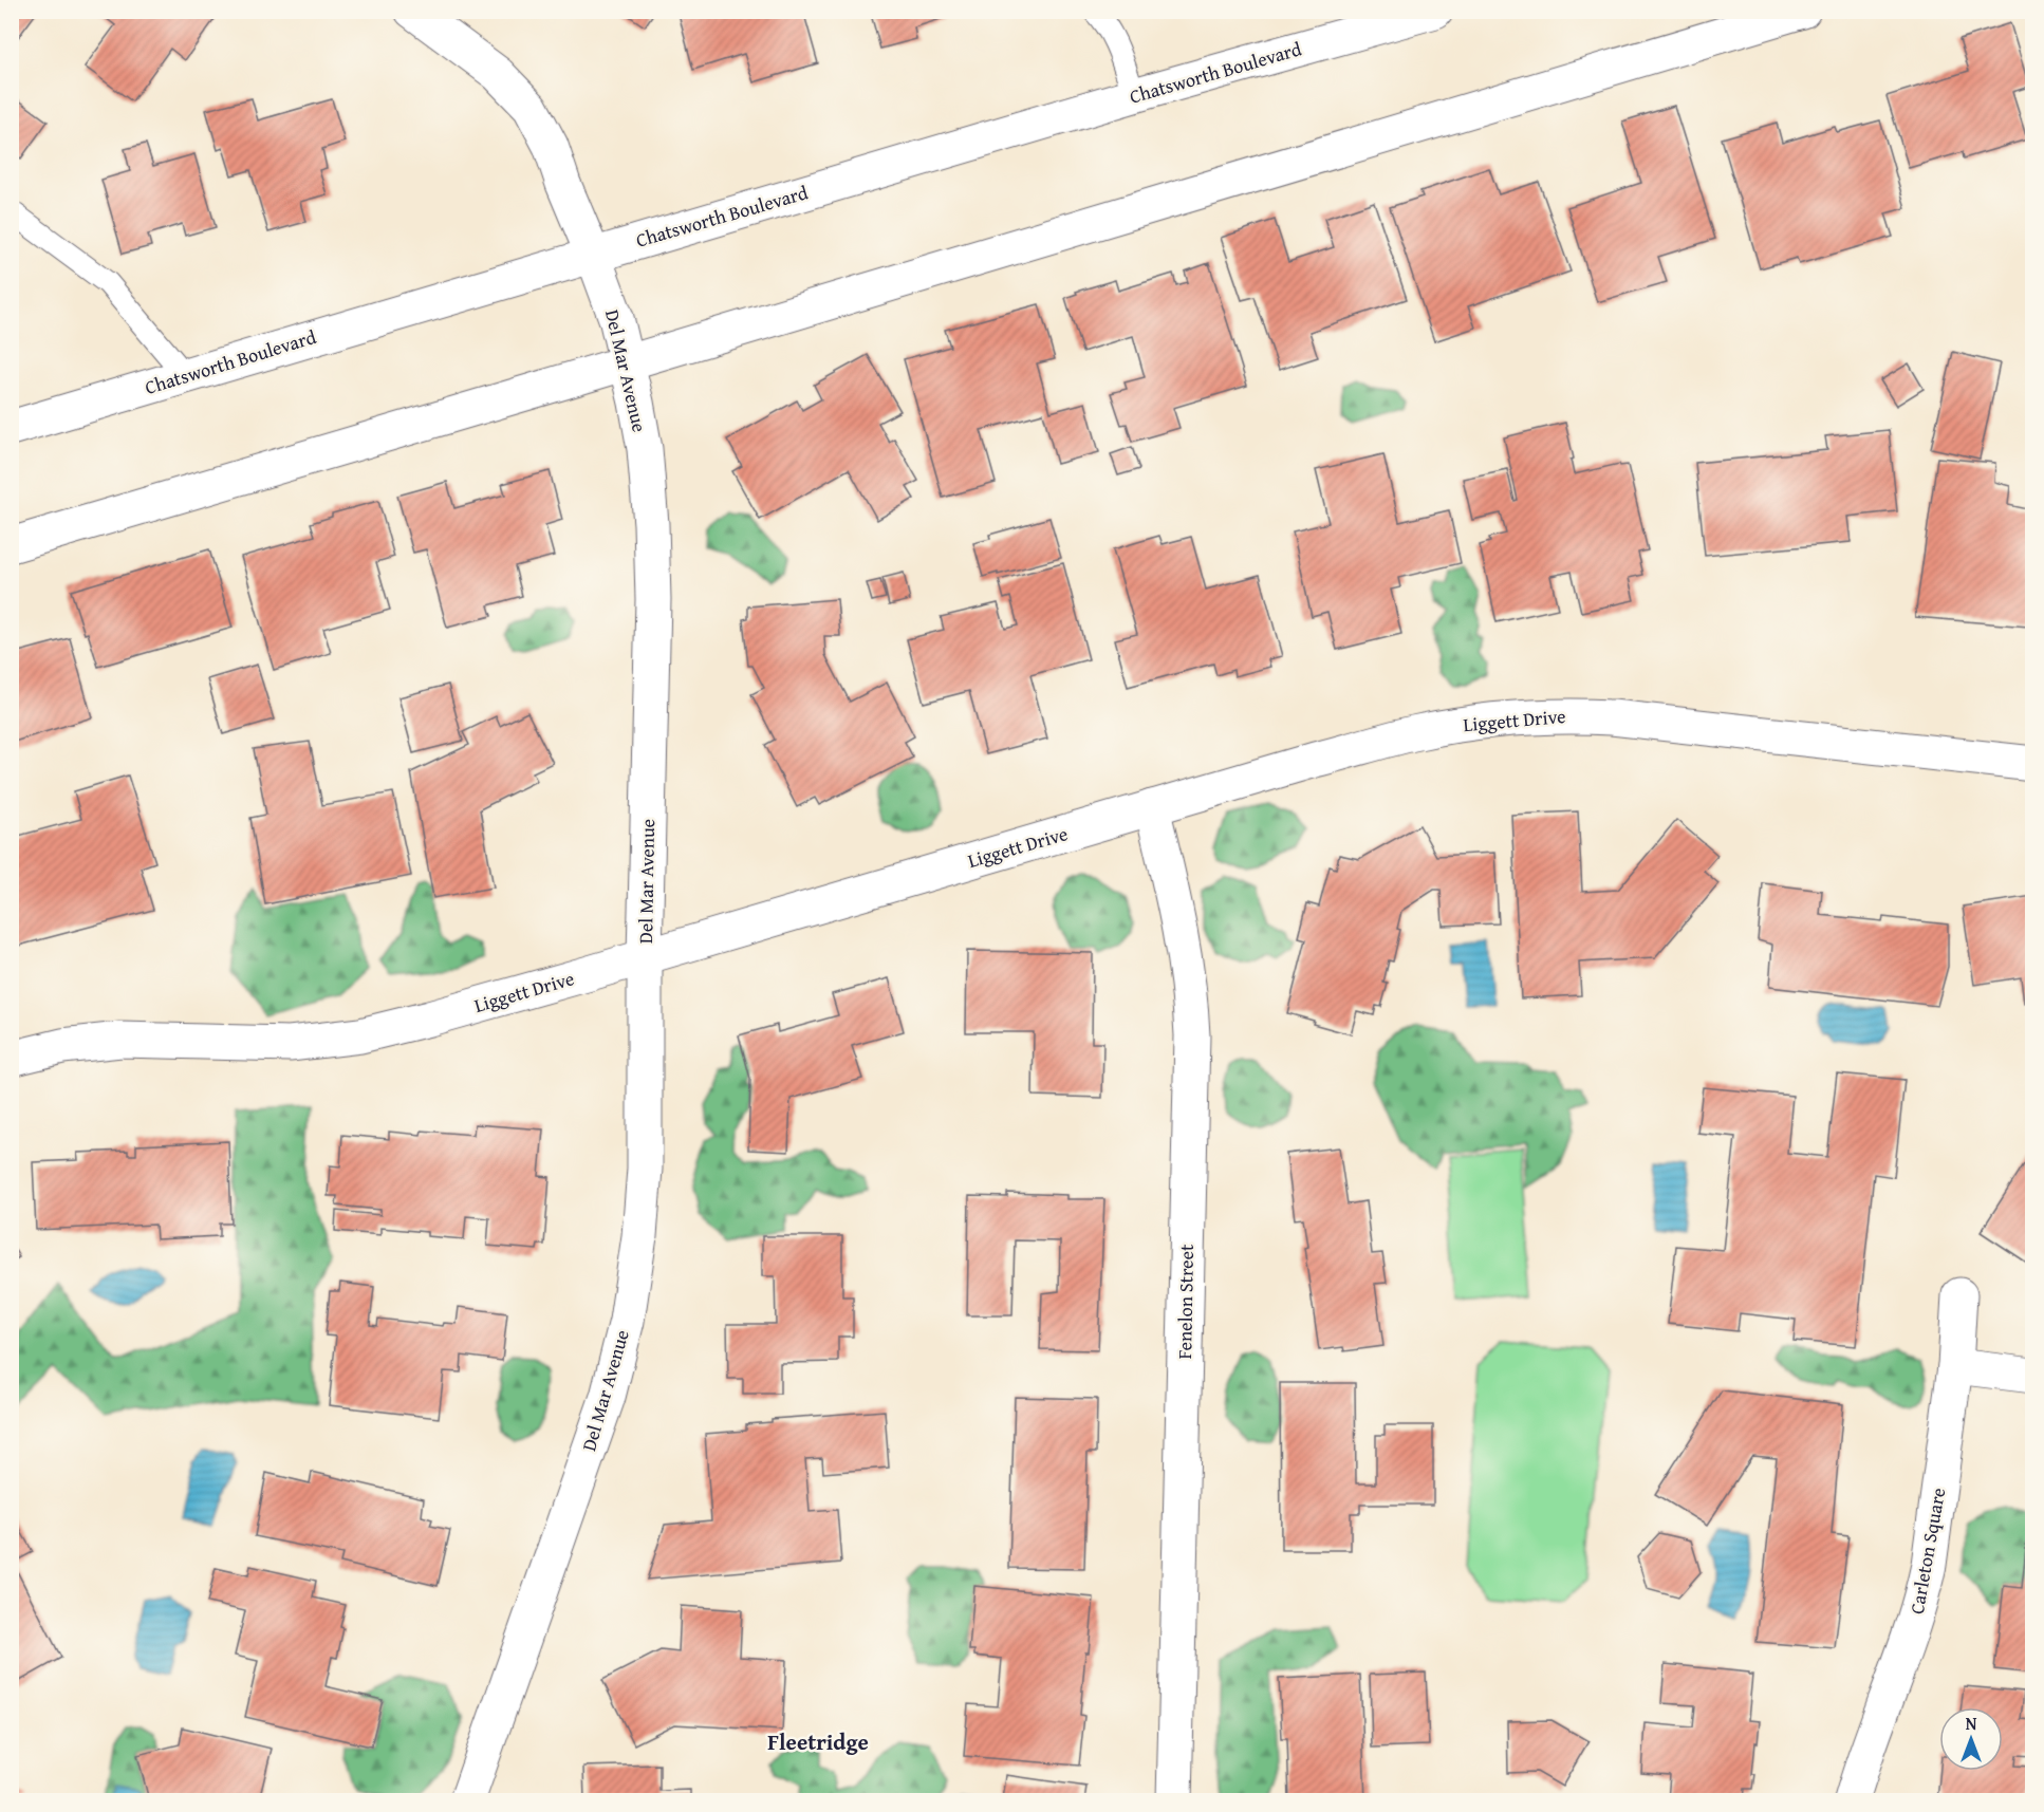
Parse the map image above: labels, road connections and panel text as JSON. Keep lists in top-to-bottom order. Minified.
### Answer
{"streets":{"street":["Chatsworth Boulevard","Del Mar Avenue","Liggett Drive","Fenelon Street","Carleton Square"]},"crossings":[["Chatsworth Boulevard","Del Mar Avenue"],["Del Mar Avenue","Liggett Drive"],["Liggett Drive","Fenelon Street"]],"districts":["Fleetridge"],"north":"top"}
